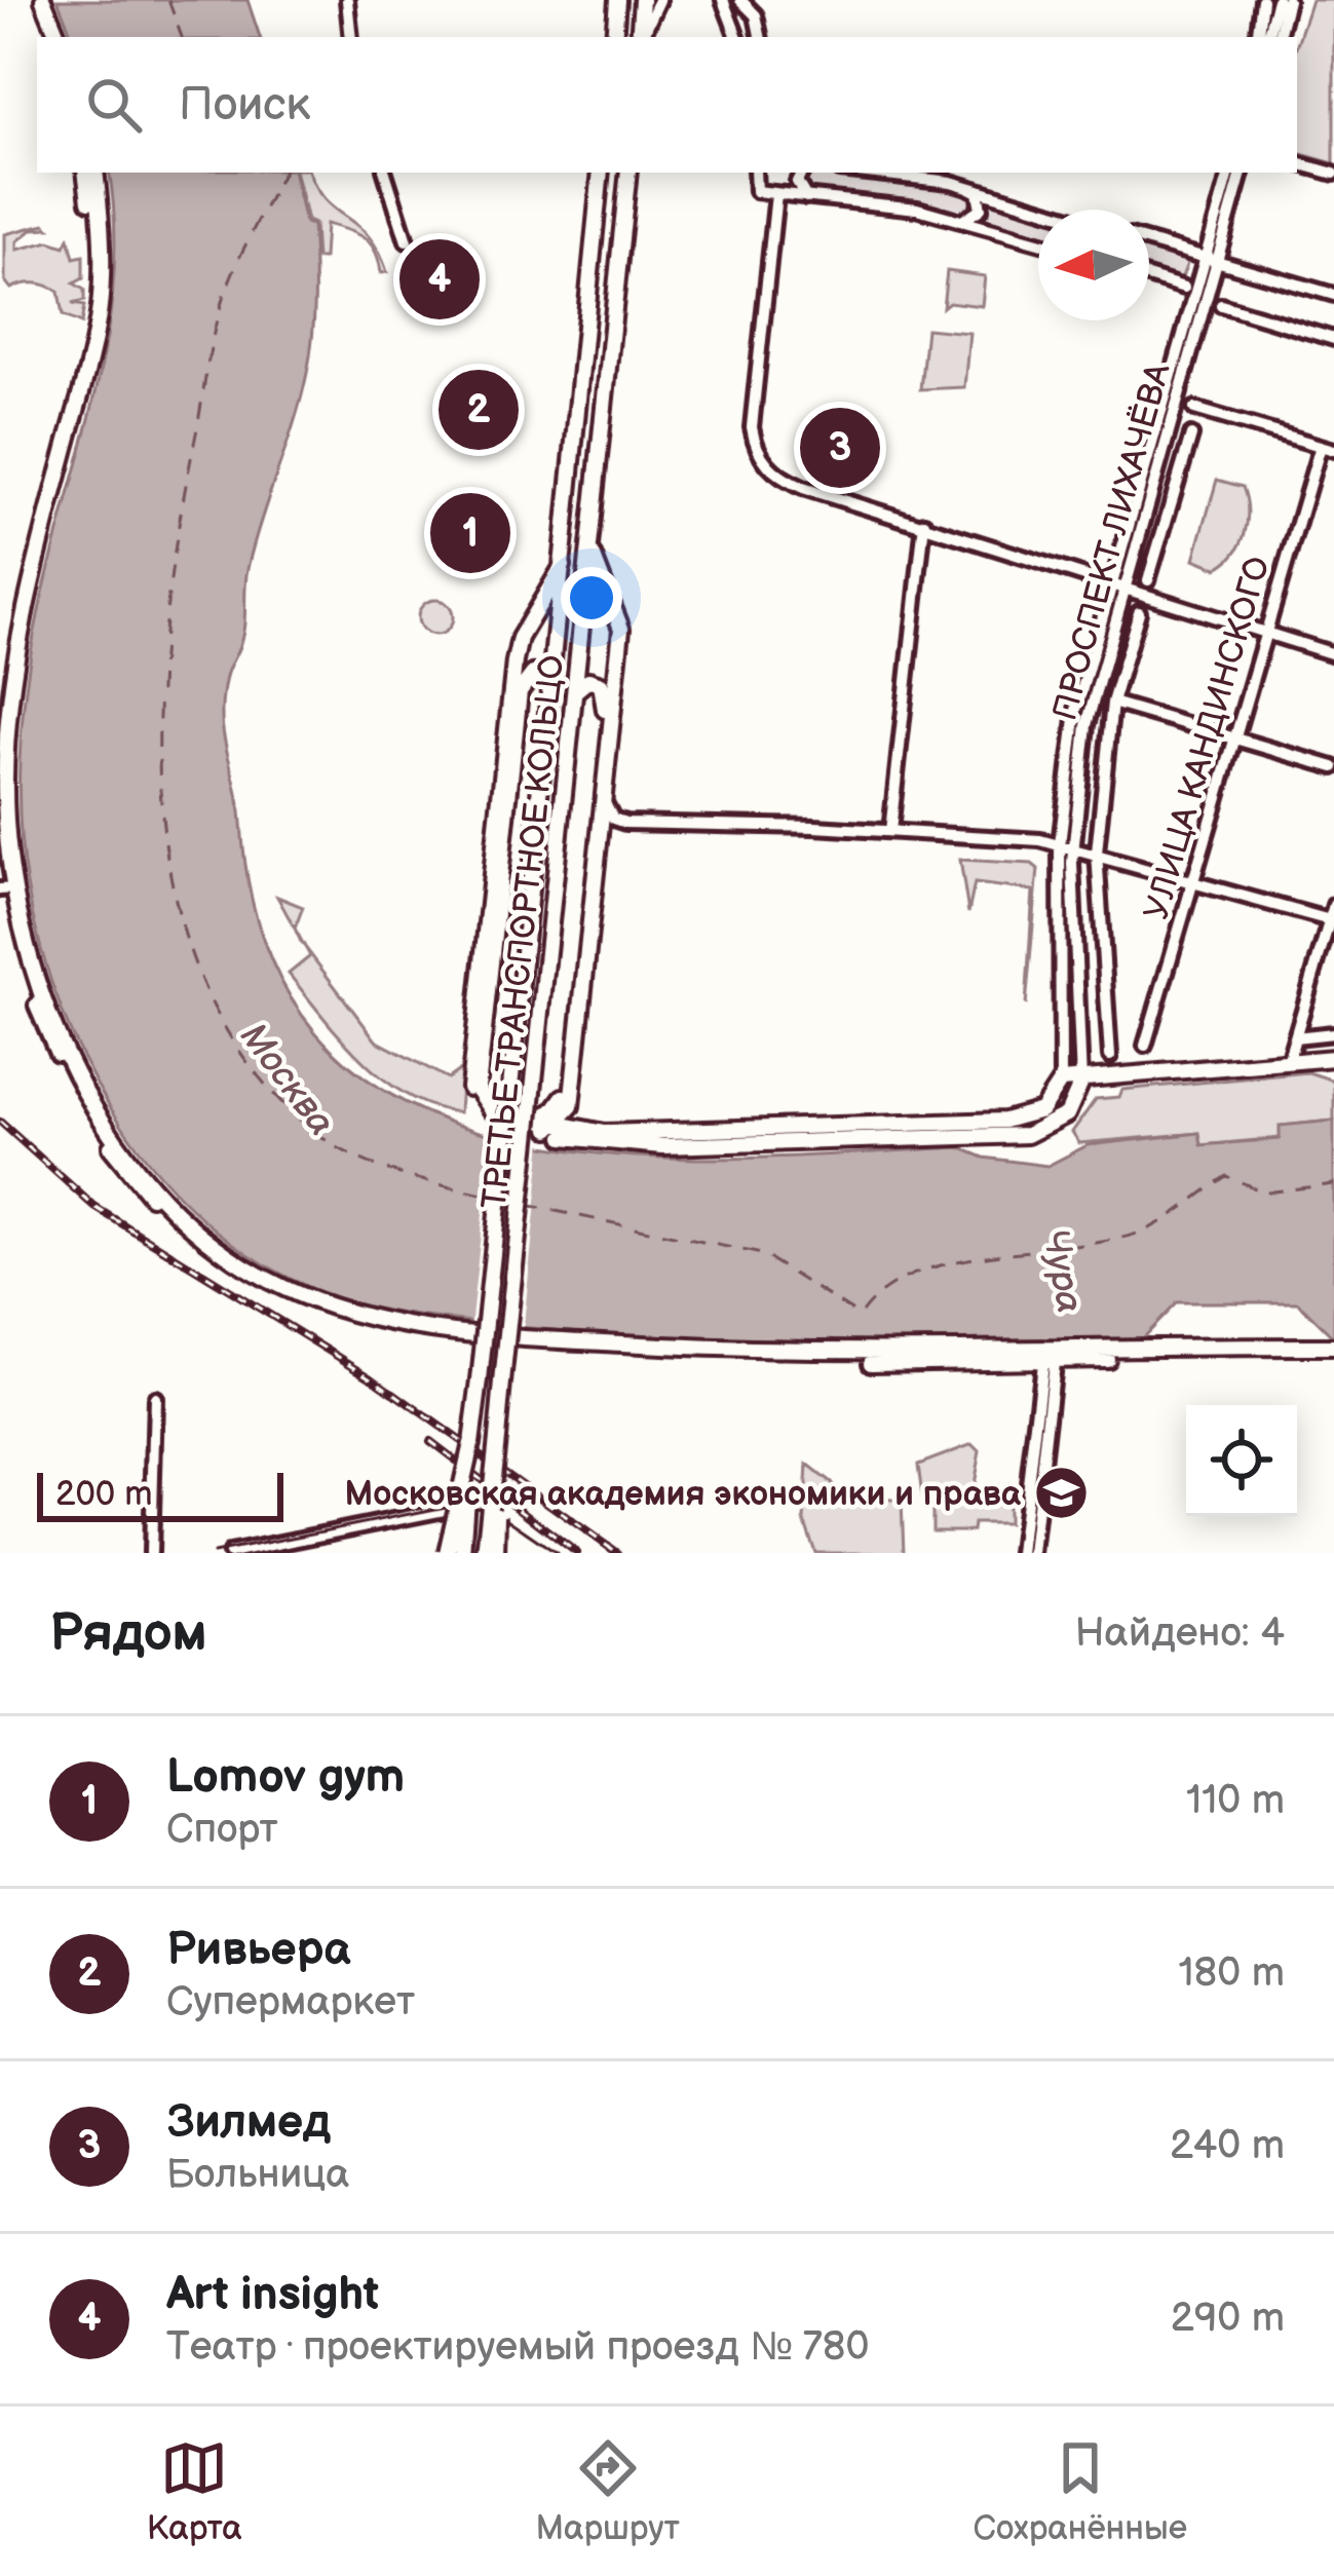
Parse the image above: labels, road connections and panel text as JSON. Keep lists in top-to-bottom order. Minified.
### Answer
{"streets":{"main road":["ТРЕТЬЕ ТРАНСПОРТНОЕ КОЛЬЦО"],"street":["ПРОСПЕКТ ЛИХАЧЁВА","УЛИЦА КАНДИНСКОГО"]},"water":["Москва","Чура"],"places":{"school or university":["Московская академия экономики и права"]},"scale_bar":"200 m","north":"left","page":{"search":"Поиск","pins":["4","2","3","1"],"scale":"200 m","heading":["Рядом","Найдено: 4"],"list":[{"mark":"1","name":"Lomov gym","note":"Спорт","value":"110 m"},{"mark":"2","name":"Ривьера","note":"Супермаркет","value":"180 m"},{"mark":"3","name":"Зилмед","note":"Больница","value":"240 m"},{"mark":"4","name":"Art insight","note":"Театр · проектируемый проезд № 780","value":"290 m"}],"nav":["Карта","Маршрут","Сохранённые"]}}
